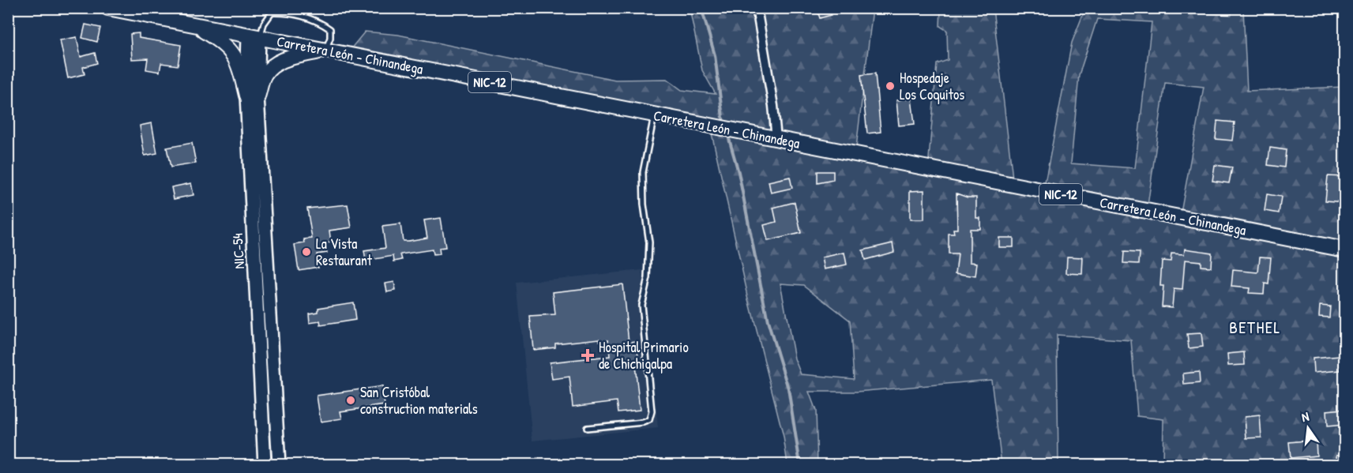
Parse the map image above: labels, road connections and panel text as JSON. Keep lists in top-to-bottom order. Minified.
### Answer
{"streets":{"highway":["Carretera León - Chinandega","NIC-12"],"main road":["NIC-54"]},"crossings":[["Carretera León - Chinandega","NIC-54"]],"districts":["BETHEL"],"places":{"other":["Hospedaje Los Coquitos","La Vista Restaurant","San Cristóbal construction materials"],"health":["Hospital Primario de Chichigalpa"]},"north":"top"}
